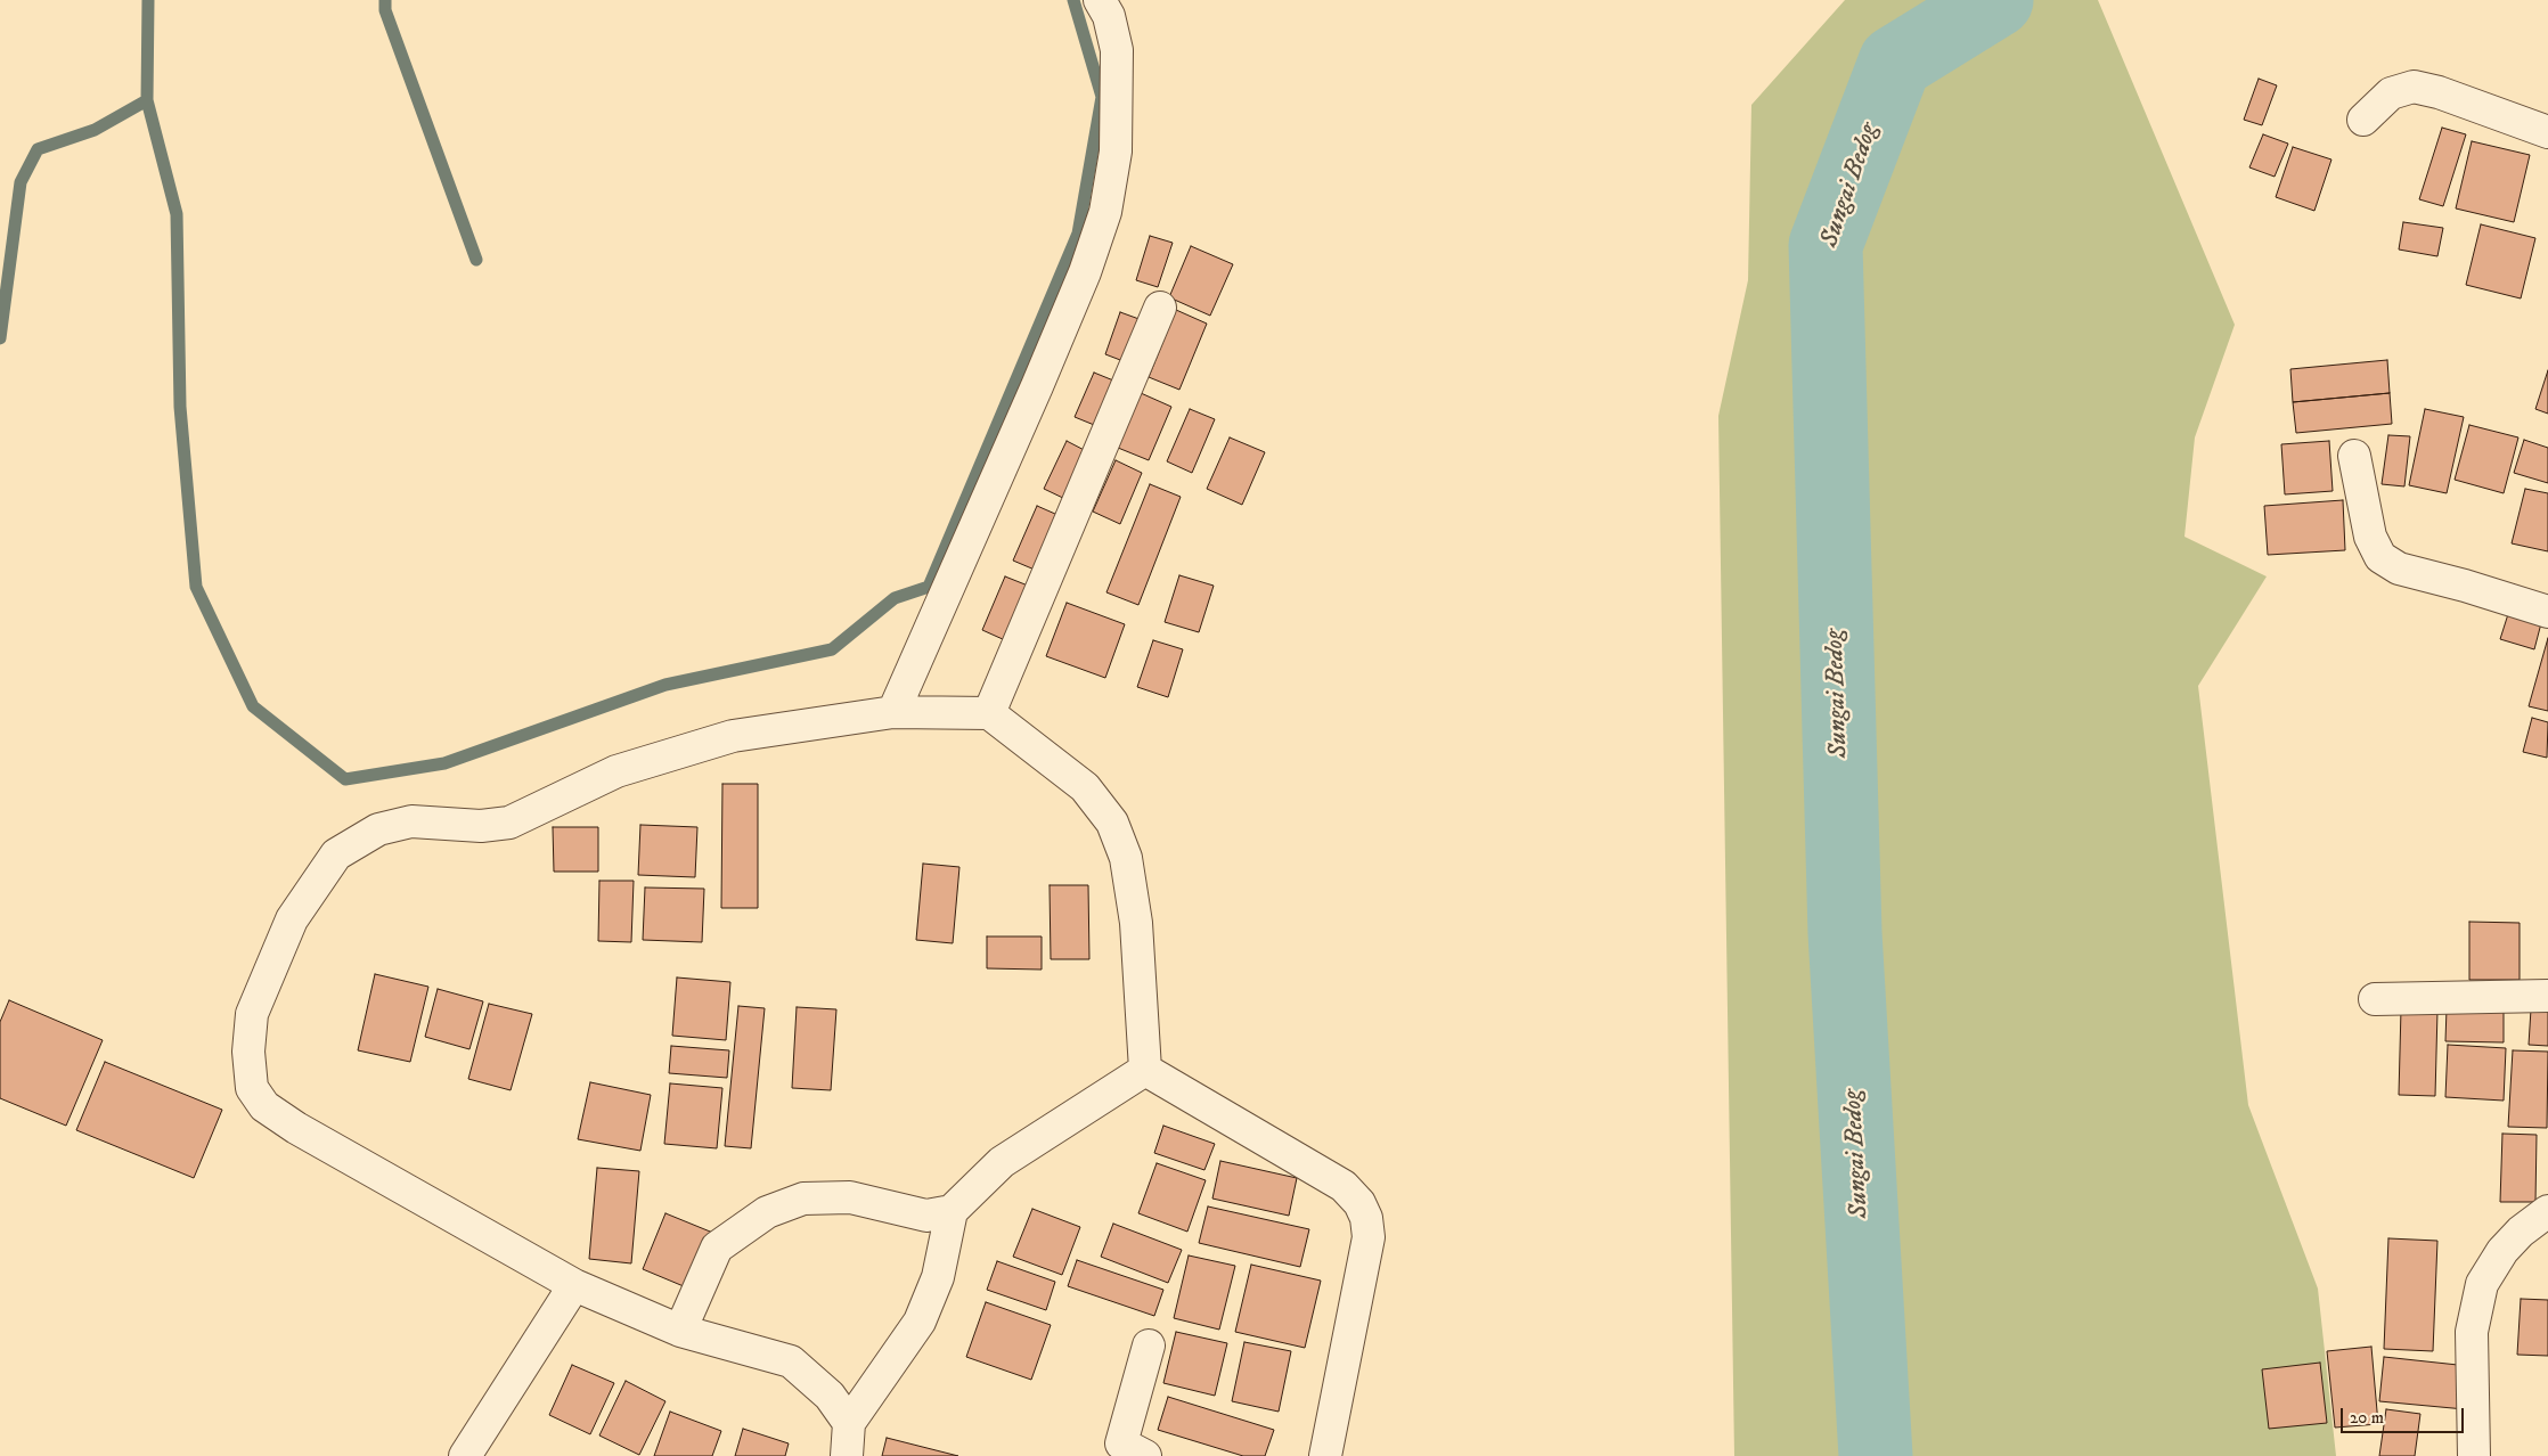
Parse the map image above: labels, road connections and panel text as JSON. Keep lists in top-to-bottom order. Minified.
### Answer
{"water":["Sungai Bedog"],"scale_bar":"20 m"}
